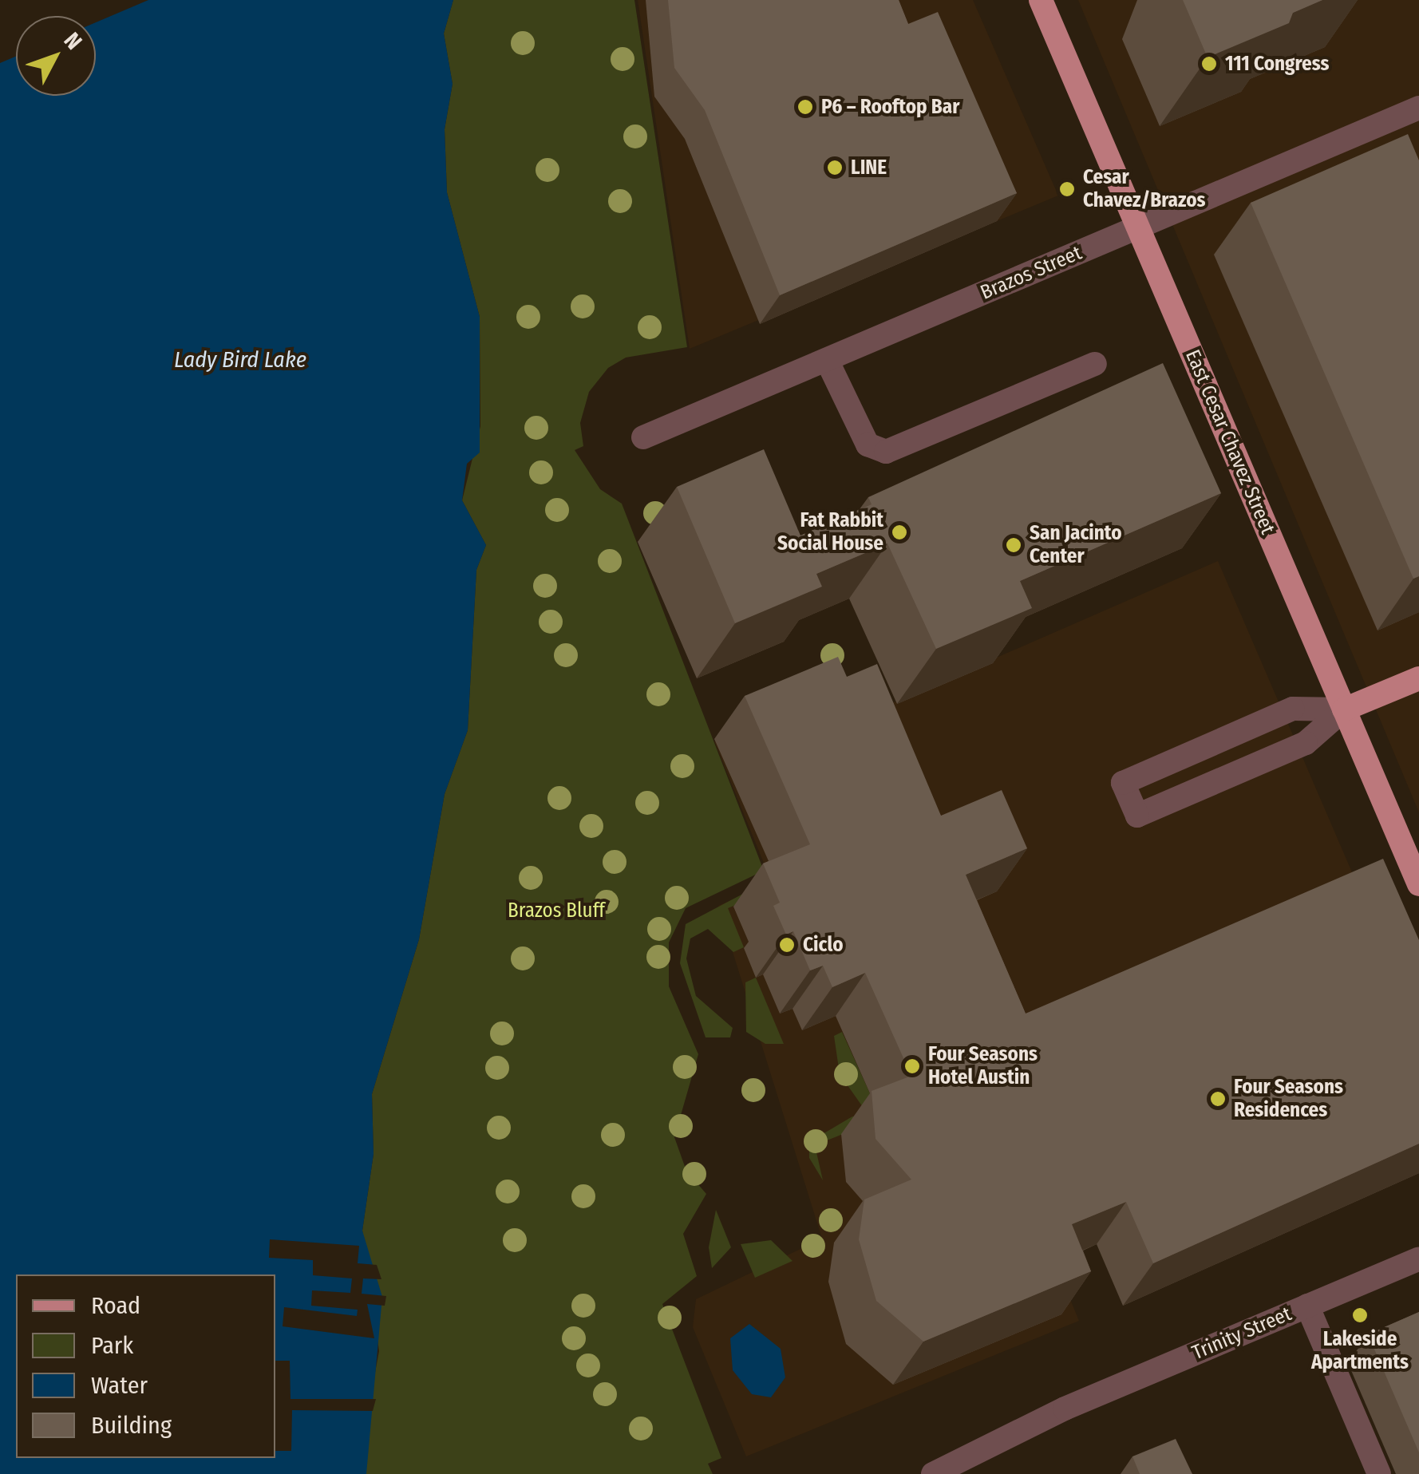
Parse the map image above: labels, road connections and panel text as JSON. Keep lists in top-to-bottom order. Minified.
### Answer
{"streets":{"main road":["East Cesar Chavez Street"],"street":["Brazos Street","Trinity Street"]},"crossings":[["Brazos Street","East Cesar Chavez Street"]],"water":["Lady Bird Lake"],"parks":["Brazos Bluff"],"places":["111 Congress","P6 – Rooftop Bar","LINE","Cesar Chavez/Brazos","Fat Rabbit Social House","San Jacinto Center","Ciclo","Four Seasons Hotel Austin","Four Seasons Residences","Lakeside Apartments"],"legend":["Road","Park","Water","Building"],"north":"top right"}
